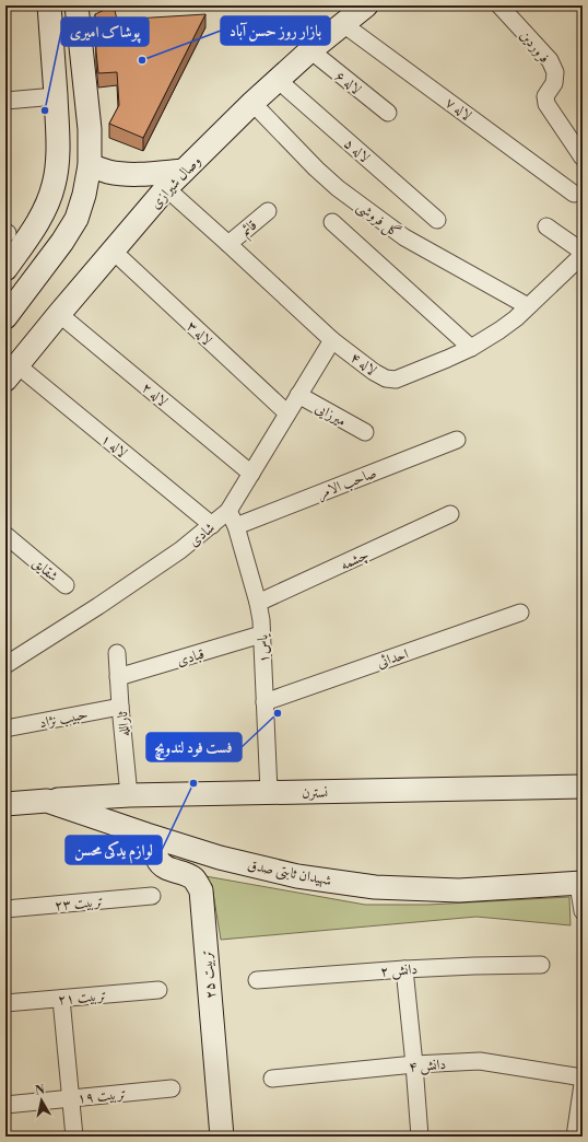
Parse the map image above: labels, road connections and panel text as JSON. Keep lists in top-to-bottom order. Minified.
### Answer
{"streets":{"street":["فروردین","لاله ۶","لاله ۷","لاله ۵","وصال شیرازی","گل فروشی","قائم","لاله ۳","لاله ۴","لاله ۲","میرزایی","لاله ۱","صاحب الامر","شادی","چشمه","شقایق","یاس۱","قبادی","احداثی","حبیب نژاد","ثارالله","نسترن","شهیدان ثابتی صدق","تربیت ۲۳","دانش ۲","تربیت ۲۵","تربیت ۲۱","دانش ۴","تربیت ۱۹"]},"crossings":[["لاله ۶","وصال شیرازی"],["لاله ۷","وصال شیرازی"],["لاله ۵","وصال شیرازی"],["وصال شیرازی","گل فروشی"],["وصال شیرازی","لاله ۳"],["وصال شیرازی","لاله ۴"],["وصال شیرازی","لاله ۲"],["وصال شیرازی","لاله ۱"],["گل فروشی","لاله ۴"],["قائم","لاله ۴"],["لاله ۳","شادی"],["لاله ۴","شادی"],["لاله ۲","شادی"],["میرزایی","شادی"],["لاله ۱","شادی"],["صاحب الامر","یاس۱"],["شادی","یاس۱"],["چشمه","یاس۱"],["یاس۱","قبادی"],["یاس۱","احداثی"],["یاس۱","نسترن"],["قبادی","ثارالله"],["حبیب نژاد","ثارالله"],["ثارالله","نسترن"],["نسترن","شهیدان ثابتی صدق"],["شهیدان ثابتی صدق","تربیت ۲۵"]],"places":["بازار روز حسن آباد","پوشاک امیری","فست فود لندویچ","لوازم یدکی محسن"],"north":"top"}
